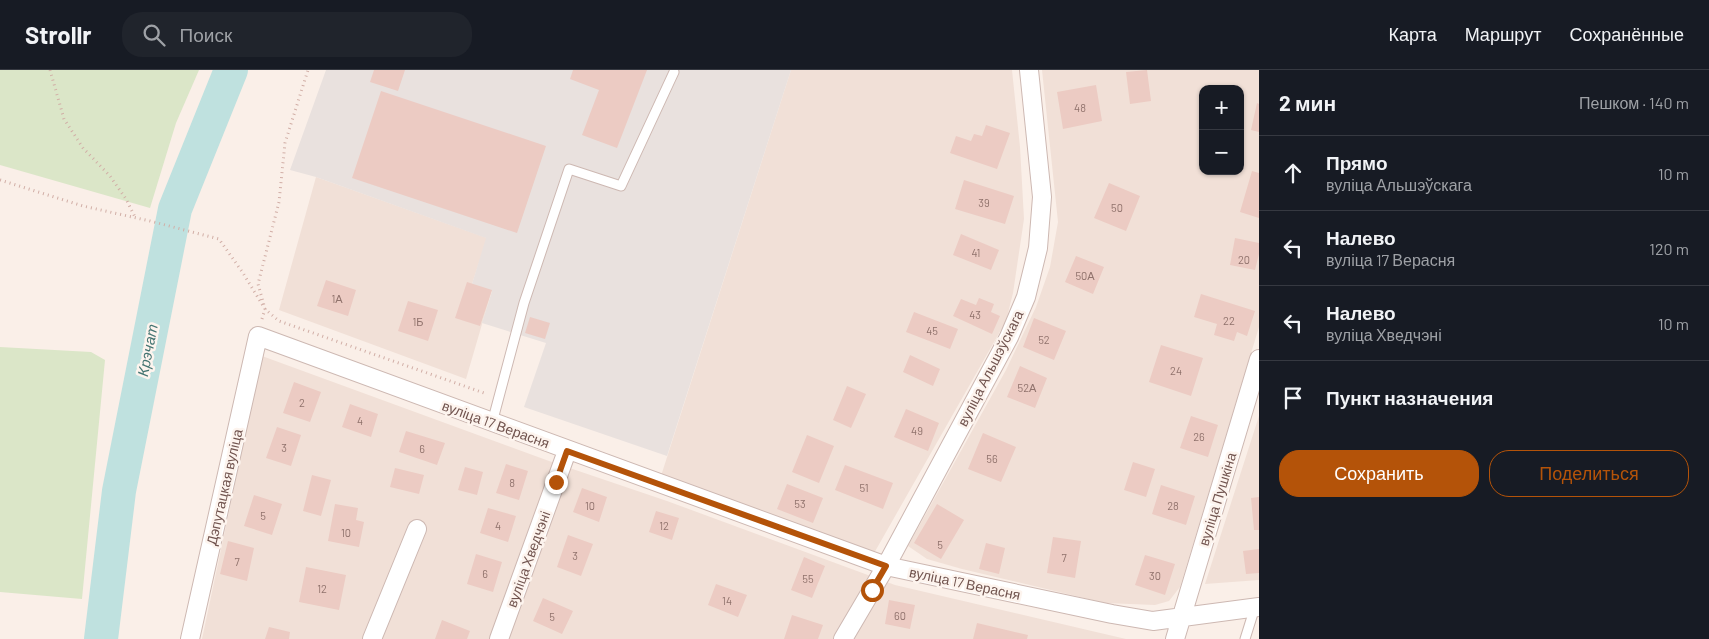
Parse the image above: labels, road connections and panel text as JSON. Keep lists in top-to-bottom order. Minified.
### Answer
{"streets":{"street":["вуліца Альшэўскага","вуліца 17 Верасня","Дэпутацкая вуліца","вуліца Пушкіна","вуліца Хведчэні"]},"crossings":[["вуліца Альшэўскага","вуліца 17 Верасня"],["вуліца 17 Верасня","Дэпутацкая вуліца"],["вуліца 17 Верасня","вуліца Пушкіна"],["вуліца 17 Верасня","вуліца Хведчэні"]],"water":["Крэчат"],"house_numbers":["48","39","50","41","20","50А","1А","43","22","1Б","45","52","24","52А","2","4","49","26","3","6","56","8","51","53","10","28","5","4","12","10","5","3","7","7","6","30","55","12","14","60","5"],"page":{"header":"Strollr","search":"Поиск","nav":["Карта","Маршрут","Сохранённые"],"heading":["2 мин","Пешком · 140 m"],"map_buttons":["+","−"],"list":[["Прямо","вуліца Альшэўскага","10 m"],["Налево","вуліца 17 Верасня","120 m"],["Налево","вуліца Хведчэні","10 m"],"Пункт назначения"],"buttons":["Сохранить","Поделиться"]}}
